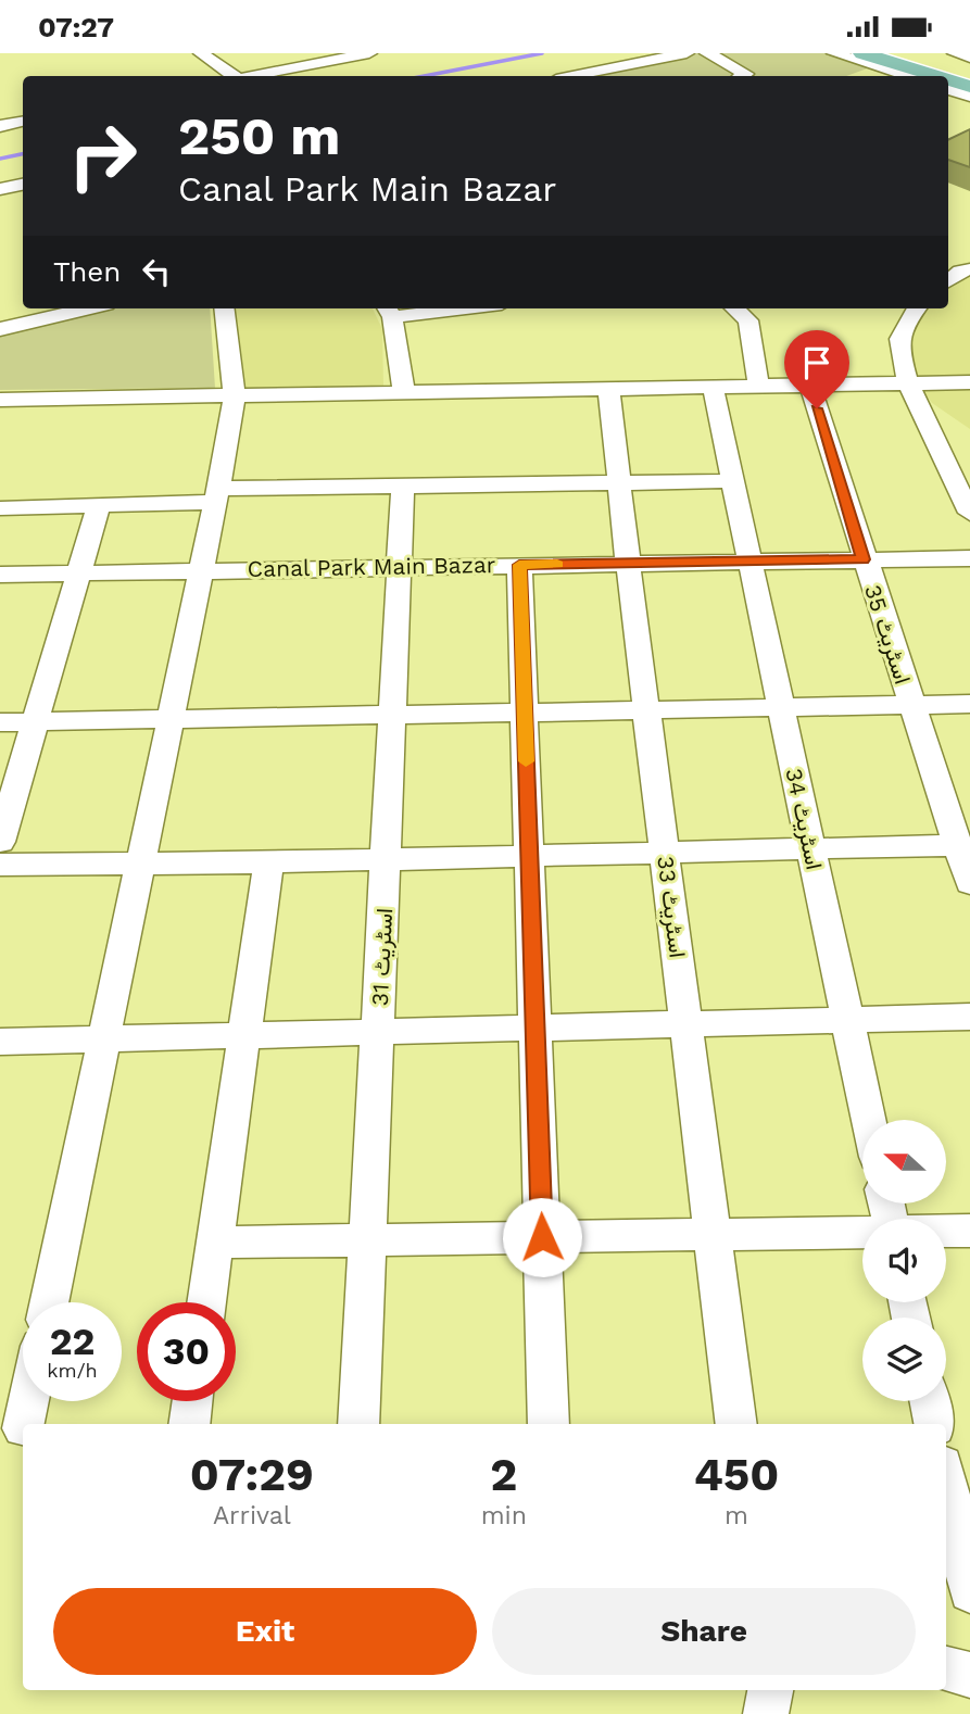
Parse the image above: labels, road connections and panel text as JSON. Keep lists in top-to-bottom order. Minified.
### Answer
{"streets":{"street":["Canal Park Main Bazar","اسٹریٹ 35","اسٹریٹ 34","اسٹریٹ 33","اسٹریٹ 31"]},"crossings":[["Canal Park Main Bazar","اسٹریٹ 35"],["Canal Park Main Bazar","اسٹریٹ 34"],["Canal Park Main Bazar","اسٹریٹ 33"],["Canal Park Main Bazar","اسٹریٹ 31"]],"north":"left","page":{"status":"07:27","turn":["250 m","Canal Park Main Bazar"],"then":"Then","speed":"22 km/h","limit":"30","eta":["07:29","Arrival","2","min","450","m"],"buttons":["Exit","Share"]}}
